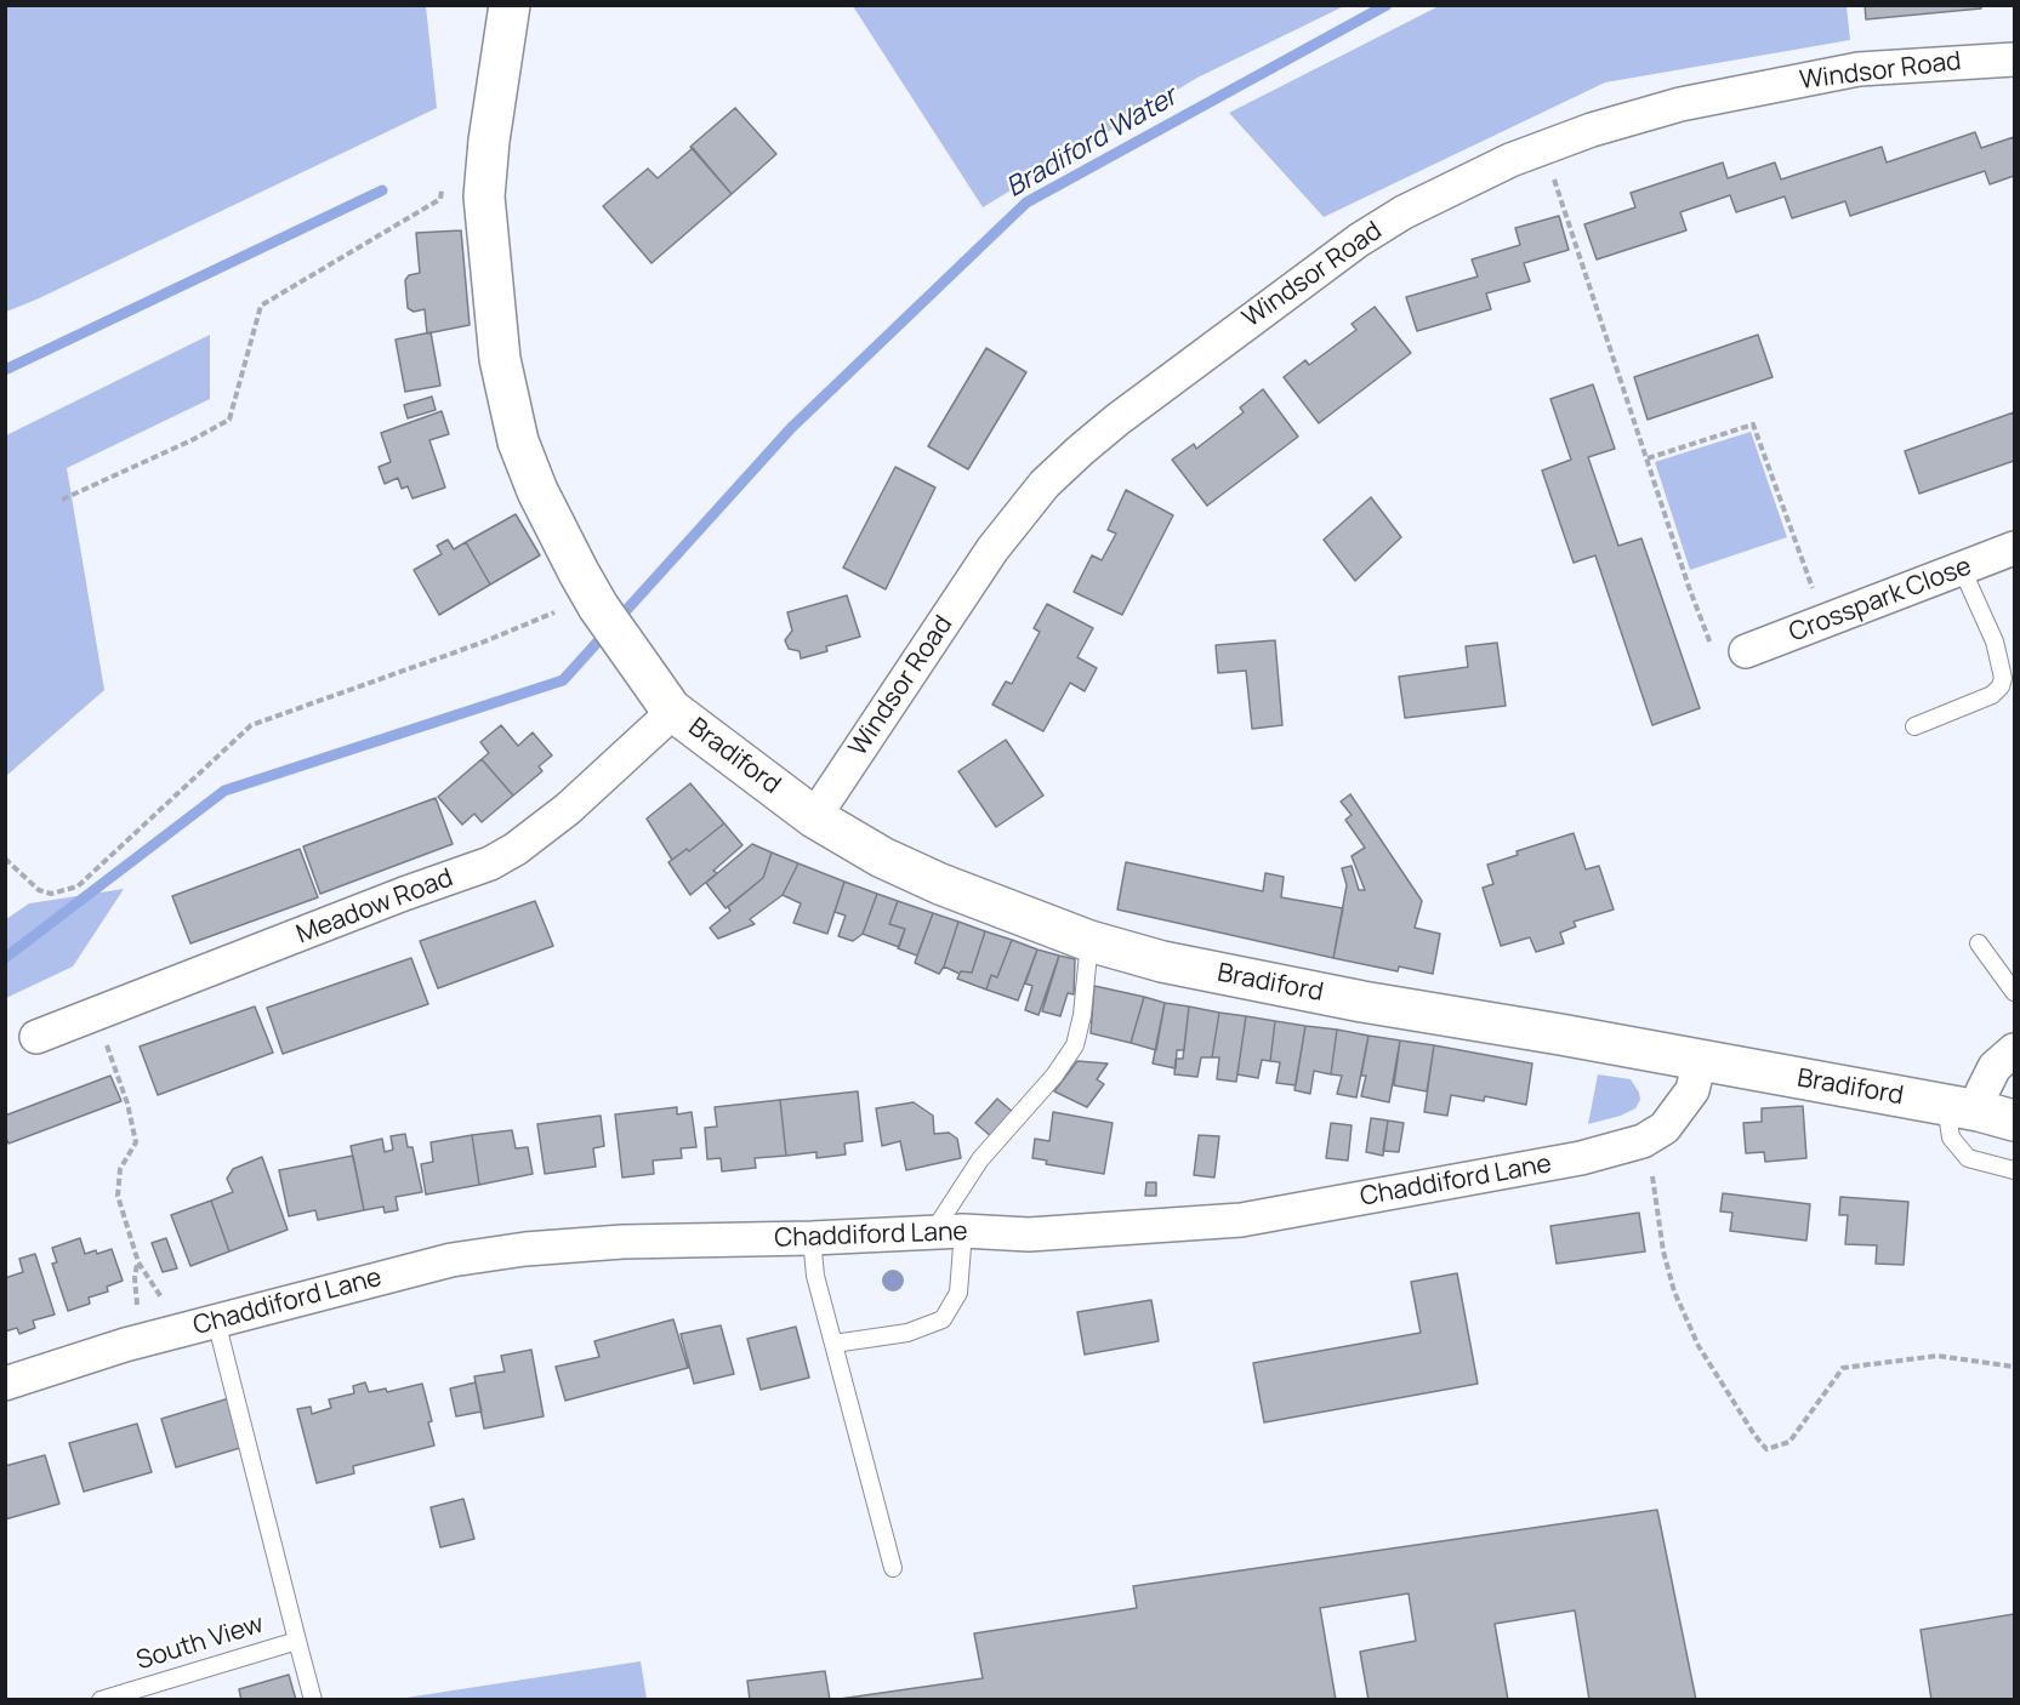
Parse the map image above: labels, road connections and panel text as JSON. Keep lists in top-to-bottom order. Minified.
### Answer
{"streets":{"street":["Windsor Road","Crosspark Close","Bradiford","Meadow Road","Chaddiford Lane"],"lane":["South View"]},"crossings":[["Windsor Road","Bradiford"],["Bradiford","Meadow Road"],["Bradiford","Chaddiford Lane"]],"water":["Bradiford Water"]}
